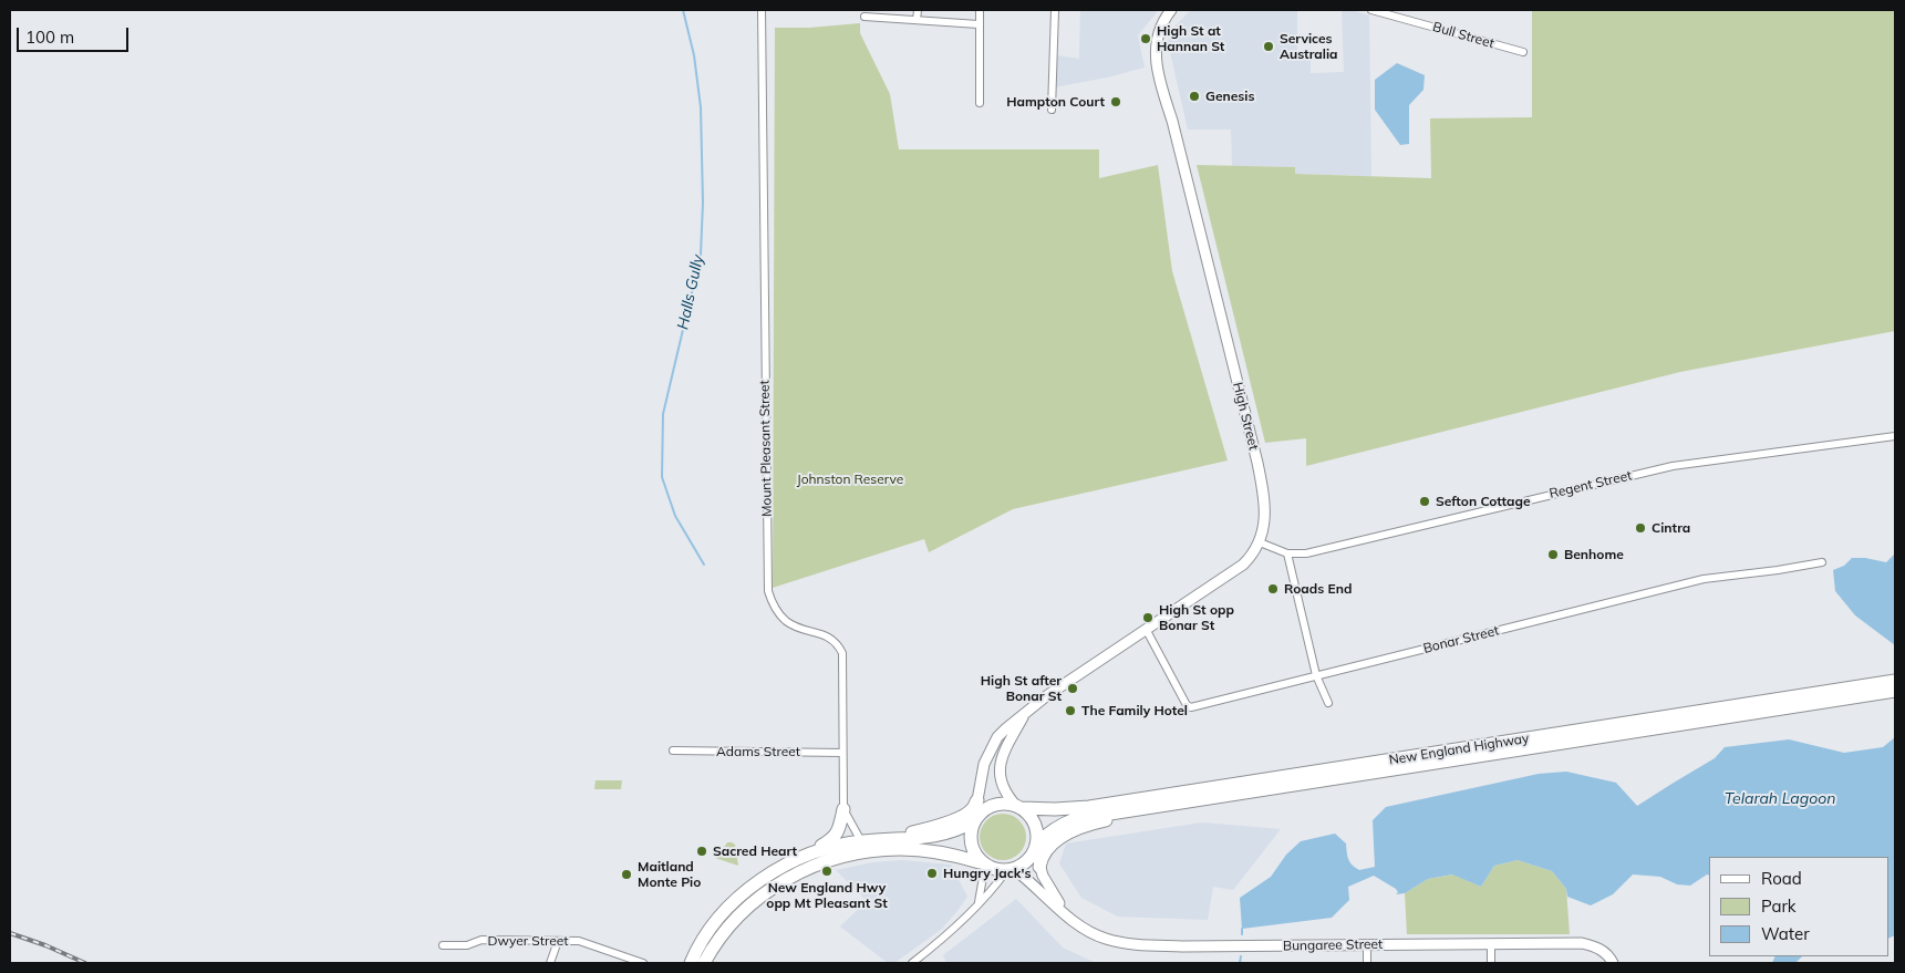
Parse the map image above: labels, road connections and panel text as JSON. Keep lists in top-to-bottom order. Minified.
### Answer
{"streets":{"highway":["New England Highway"],"main road":["High Street","Bungaree Street"],"street":["Bull Street","Mount Pleasant Street","Regent Street","Bonar Street","Adams Street","Dwyer Street"]},"crossings":[["High Street","Regent Street"],["High Street","Bonar Street"],["High Street","New England Highway"],["High Street","Bungaree Street"],["Mount Pleasant Street","Adams Street"],["New England Highway","Bungaree Street"]],"water":["Halls Gully","Telarah Lagoon"],"parks":["Johnston Reserve"],"places":["High St at Hannan St","Services Australia","Genesis","Hampton Court","Sefton Cottage","Cintra","Benhome","Roads End","High St opp Bonar St","High St after Bonar St","The Family Hotel","Sacred Heart","New England Hwy opp Mt Pleasant St","Hungry Jack's","Maitland Monte Pio"],"legend":["Road","Park","Water"],"scale_bar":"100 m"}
